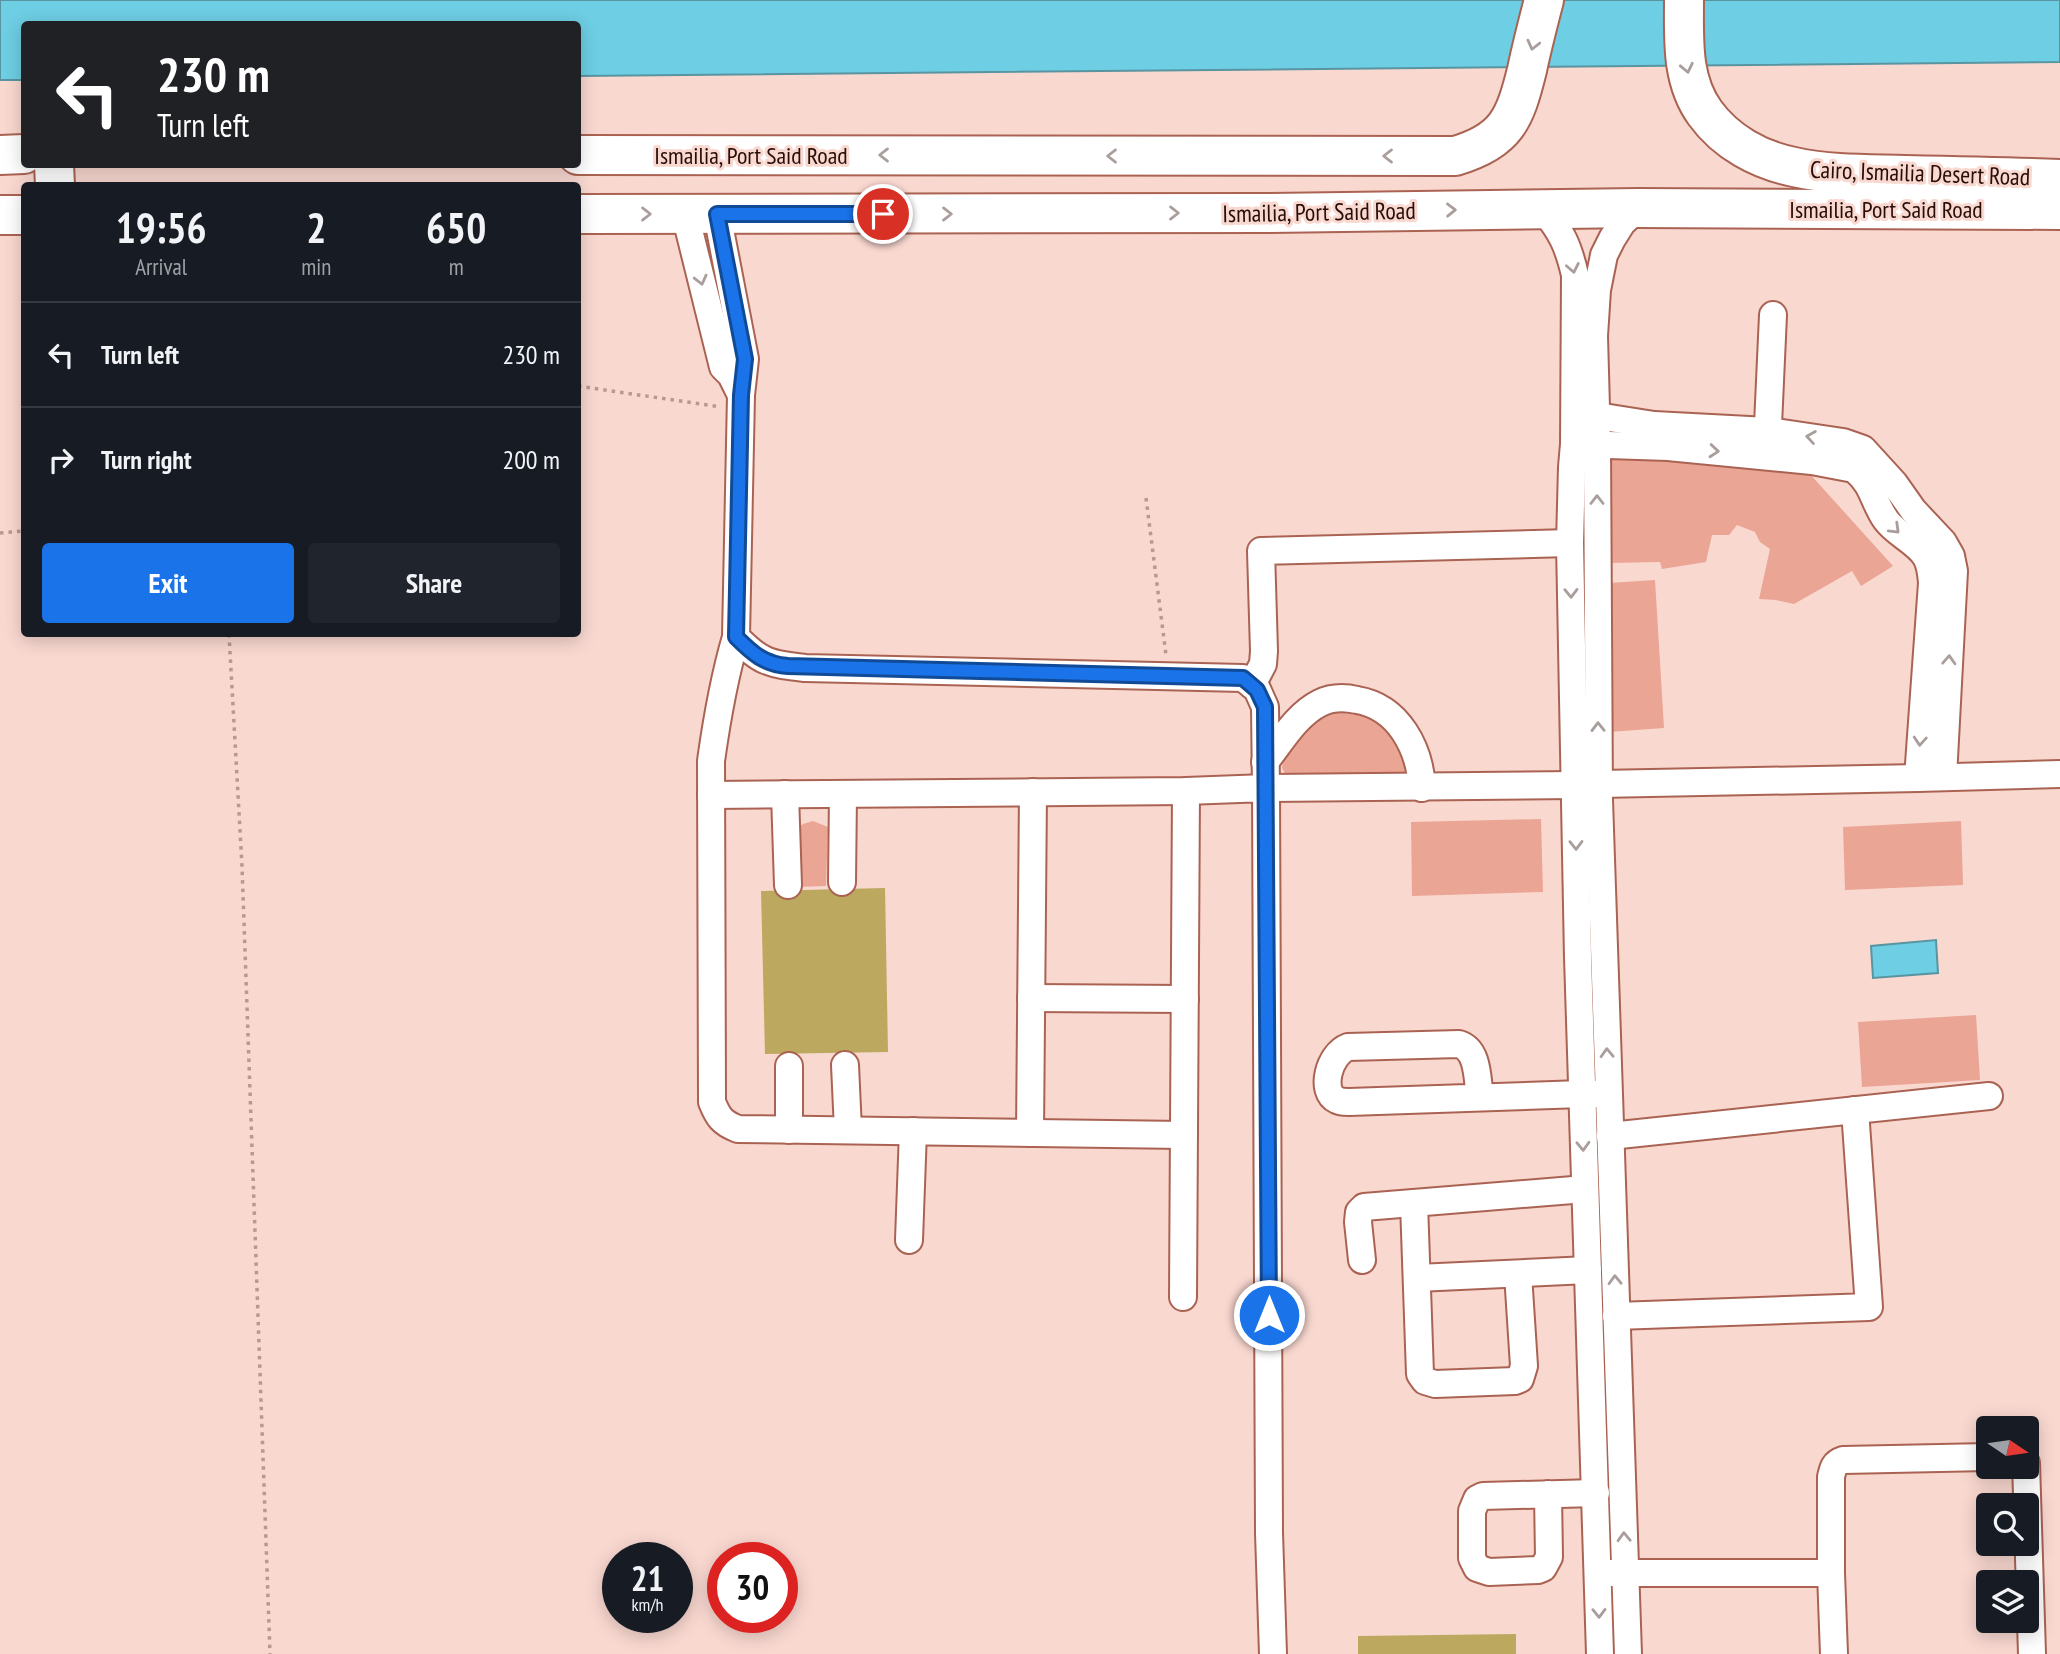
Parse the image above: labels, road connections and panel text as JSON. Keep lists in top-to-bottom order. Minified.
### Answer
{"streets":{"highway":["Ismailia, Port Said Road","Cairo, Ismailia Desert Road"]},"one_way":["Cairo, Ismailia Desert Road"],"north":"right","page":{"turn":["230 m","Turn left"],"eta":["19:56","Arrival","2","min","650","m"],"list":[{"name":"Turn left","value":"230 m"},{"name":"Turn right","value":"200 m"}],"buttons":["Exit","Share"],"speed":"21 km/h","limit":"30"}}
